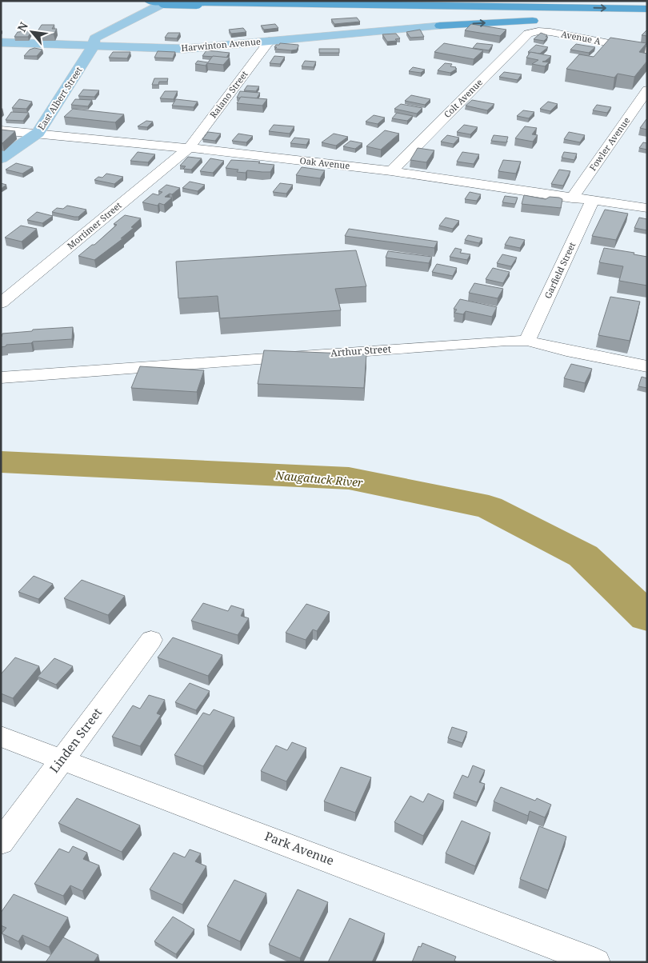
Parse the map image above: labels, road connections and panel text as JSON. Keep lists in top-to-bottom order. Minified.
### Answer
{"streets":{"main road":["Harwinton Avenue","East Albert Street"],"street":["Avenue A","Raiano Street","Colt Avenue","Fowler Avenue","Oak Avenue","Mortimer Street","Garfield Street","Arthur Street","Linden Street","Park Avenue"]},"crossings":[["Avenue A","Colt Avenue"],["Harwinton Avenue","Raiano Street"],["Harwinton Avenue","East Albert Street"],["Raiano Street","Oak Avenue"],["Raiano Street","Mortimer Street"],["East Albert Street","Oak Avenue"],["Colt Avenue","Oak Avenue"],["Fowler Avenue","Oak Avenue"],["Oak Avenue","Mortimer Street"],["Oak Avenue","Garfield Street"],["Garfield Street","Arthur Street"],["Linden Street","Park Avenue"]],"water":["Naugatuck River"],"north":"top left"}
